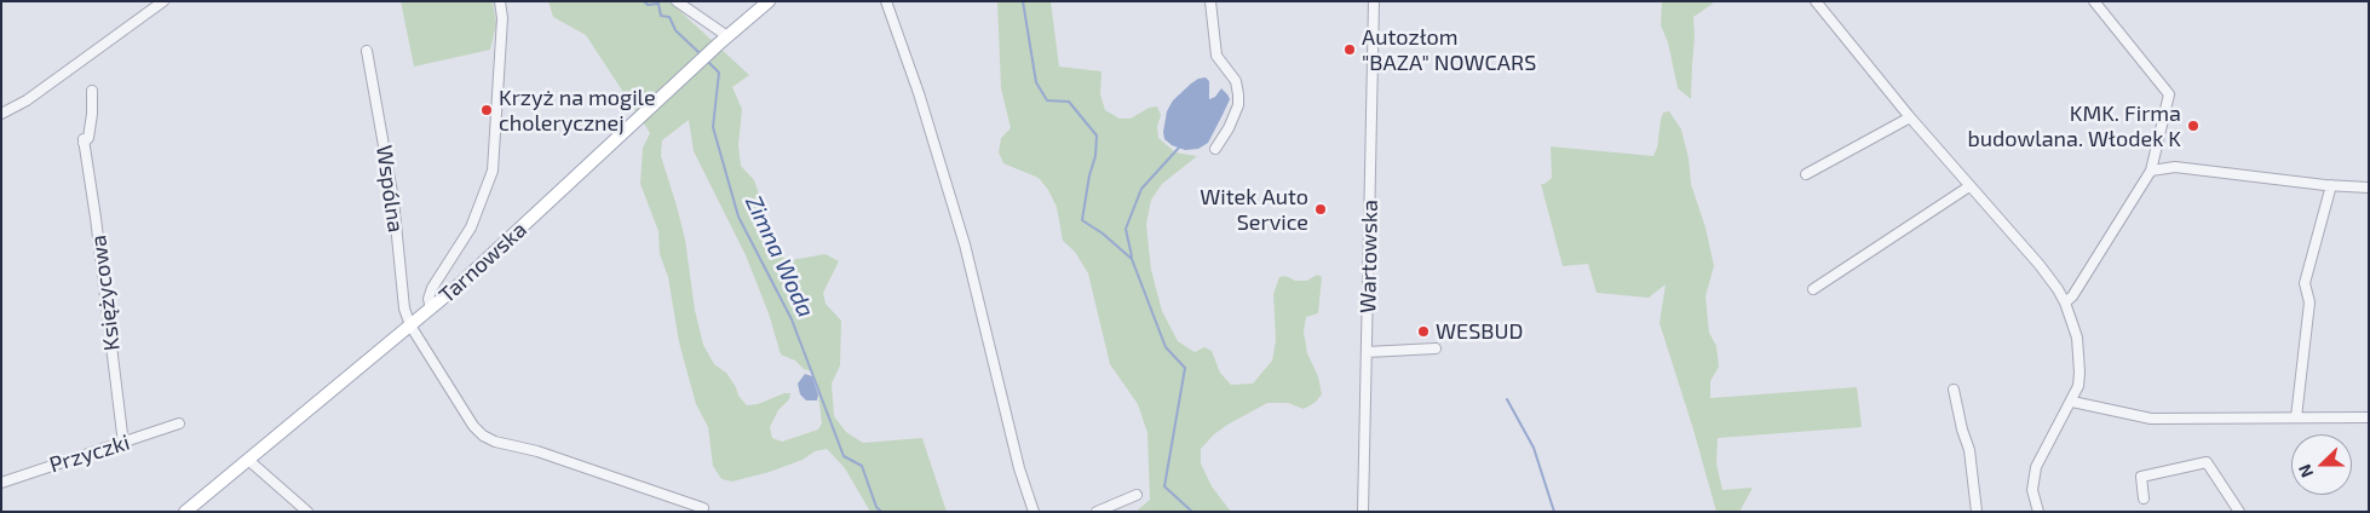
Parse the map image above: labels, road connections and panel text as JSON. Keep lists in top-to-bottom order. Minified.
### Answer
{"streets":{"main road":["Tarnowska"],"street":["Wspólna","Wartowska","Księżycowa","Przyczki"]},"crossings":[["Wspólna","Tarnowska"],["Księżycowa","Przyczki"]],"water":["Zimna Woda"],"places":["Autozłom \"BAZA\" NOWCARS","Krzyż na mogile cholerycznej","KMK. Firma budowlana. Włodek K","Witek Auto Service","WESBUD"],"north":"left"}
